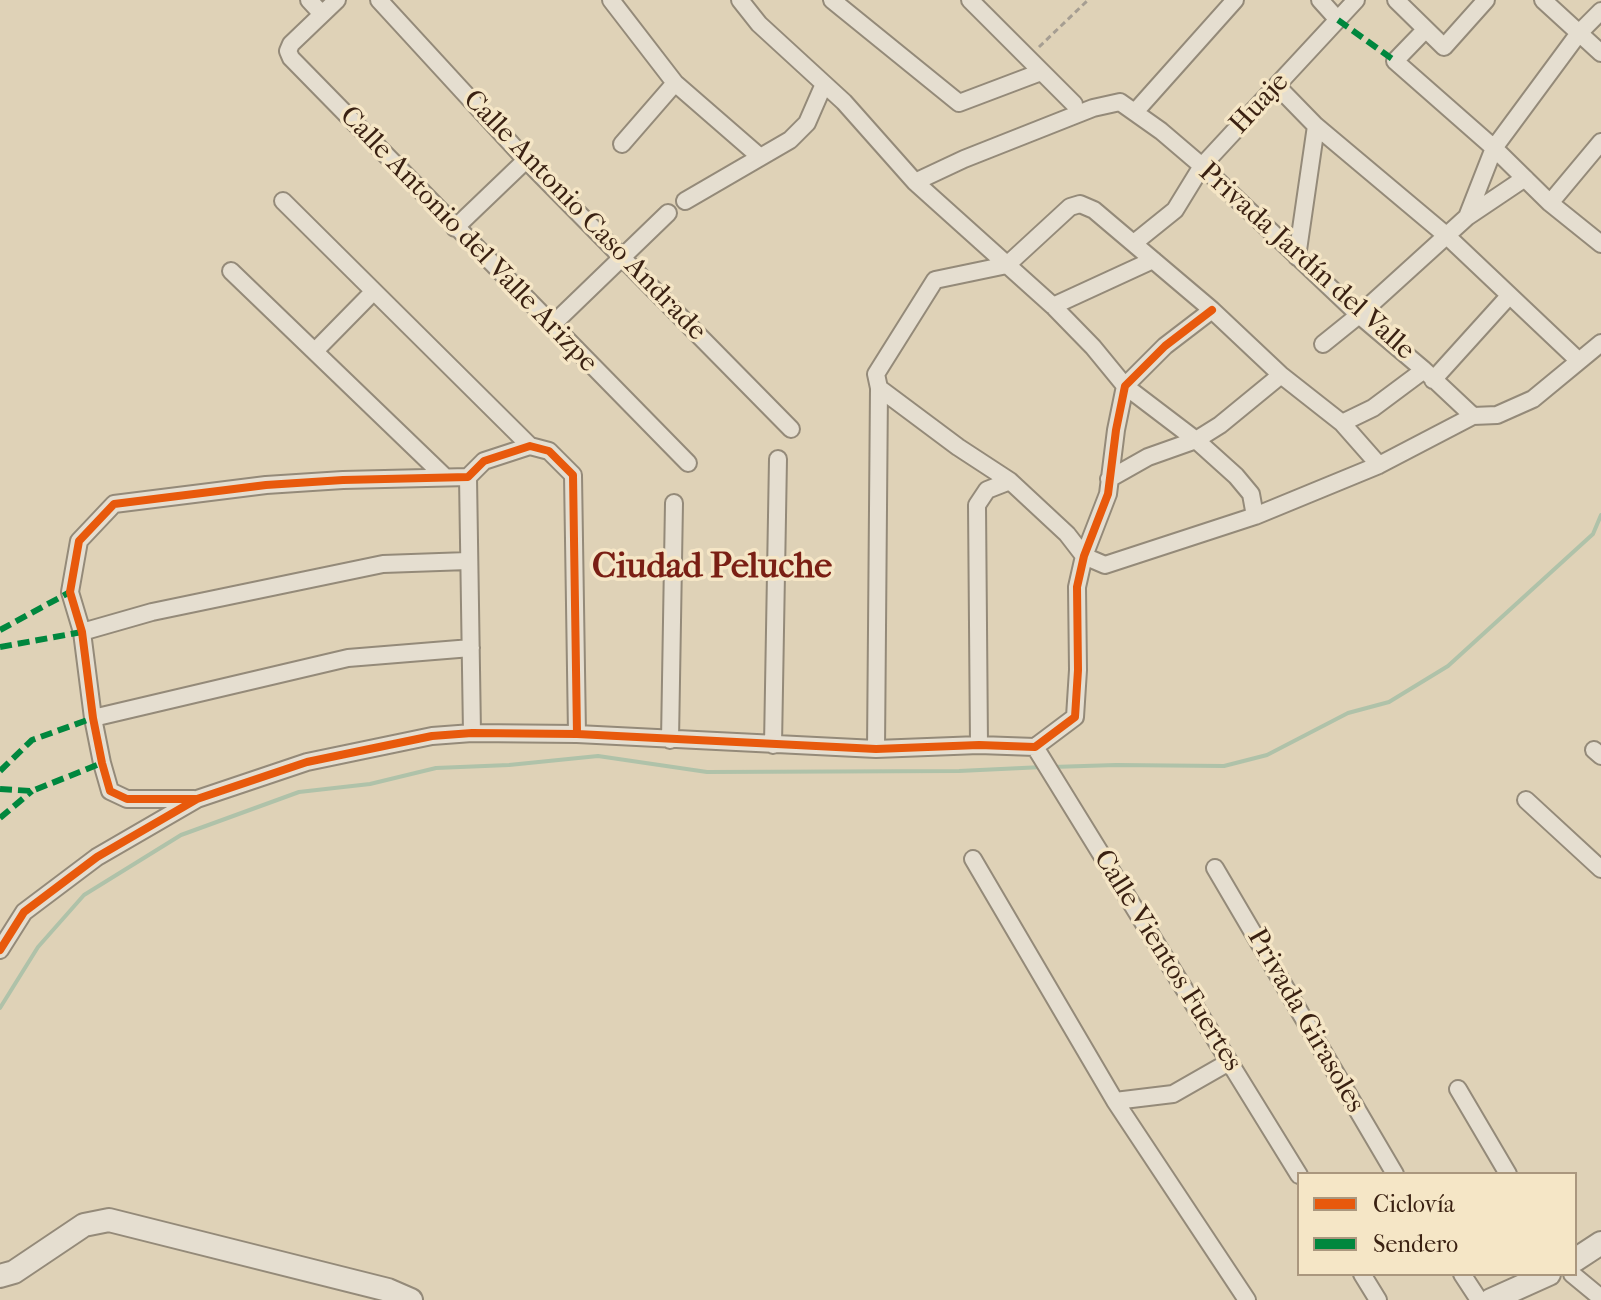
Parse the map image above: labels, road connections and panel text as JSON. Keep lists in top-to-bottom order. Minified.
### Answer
{"streets":{"street":["Huaje","Calle Antonio Caso Andrade","Calle Antonio del Valle Arizpe","Privada Jardín del Valle","Calle Vientos Fuertes","Privada Girasoles"]},"crossings":[["Huaje","Privada Jardín del Valle"]],"districts":["Ciudad Peluche"],"legend":["Ciclovía","Sendero"]}
